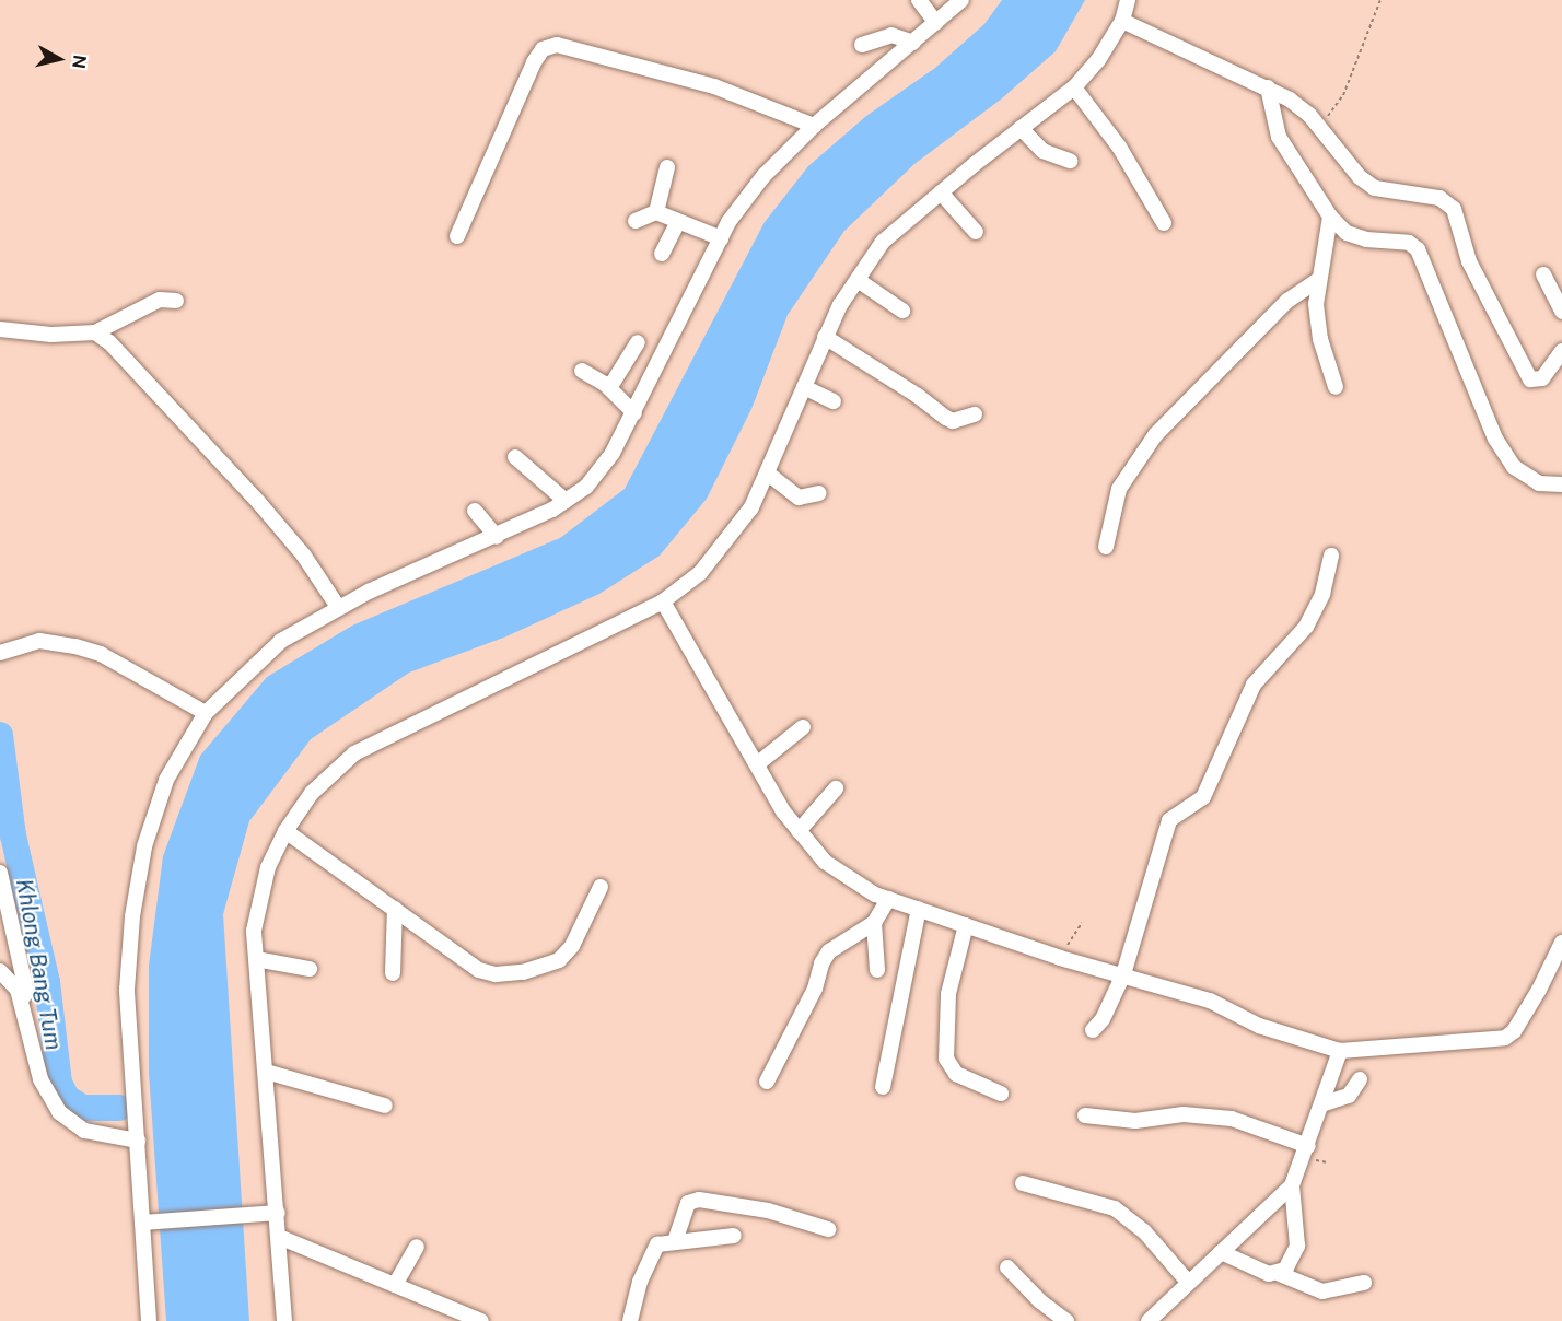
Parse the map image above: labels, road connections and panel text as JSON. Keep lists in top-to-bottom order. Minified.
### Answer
{"water":["Khlong Bang Tum"],"north":"right"}
